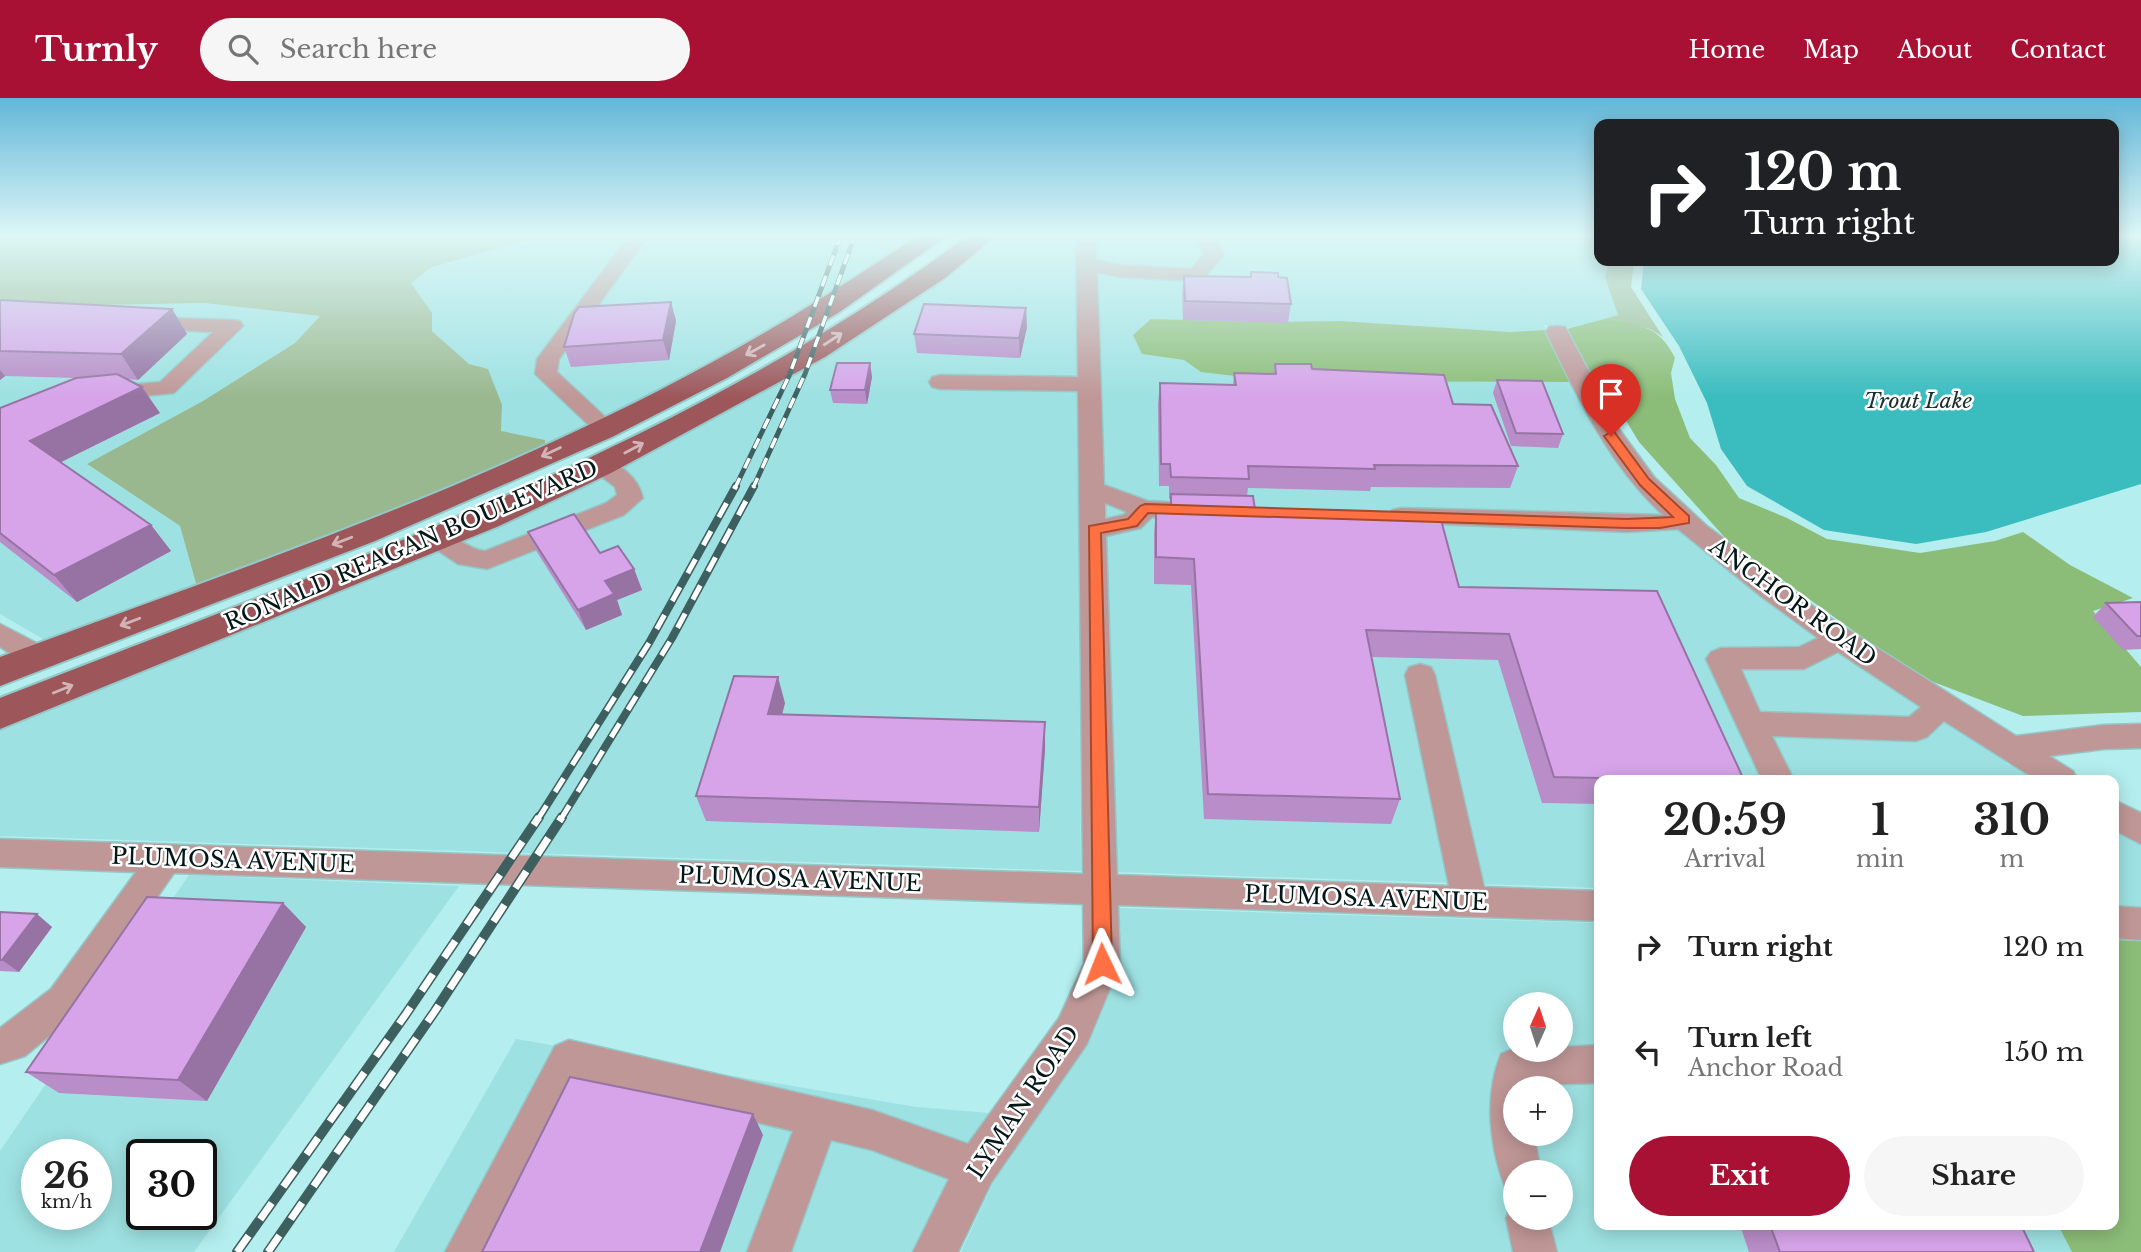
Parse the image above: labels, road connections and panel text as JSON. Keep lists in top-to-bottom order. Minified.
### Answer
{"streets":{"main road":["RONALD REAGAN BOULEVARD"],"street":["ANCHOR ROAD","PLUMOSA AVENUE","LYMAN ROAD"]},"crossings":[["PLUMOSA AVENUE","LYMAN ROAD"]],"water":["Trout Lake"],"north":"top","page":{"header":"Turnly","search":"Search here","nav":["Home","Map","About","Contact"],"turn":["120 m","Turn right"],"eta":["20:59","Arrival","1","min","310","m"],"list":[{"name":"Turn right","value":"120 m"},{"name":"Turn left","note":"Anchor Road","value":"150 m"}],"map_buttons":["+","−"],"buttons":["Exit","Share"],"speed":"26 km/h","limit":"30"}}
